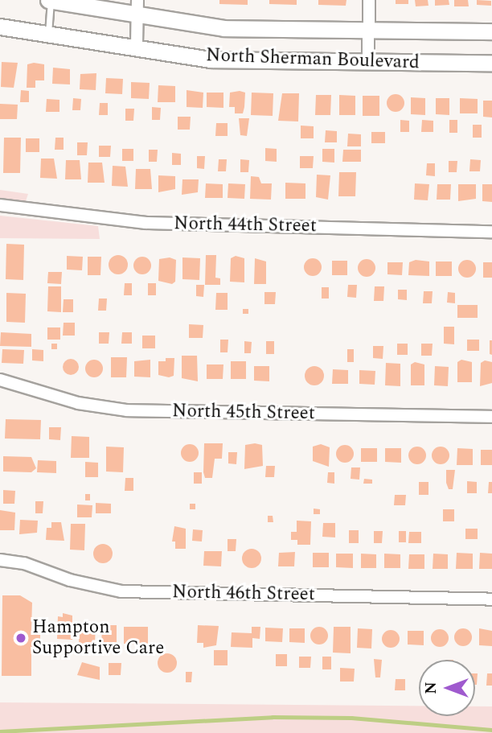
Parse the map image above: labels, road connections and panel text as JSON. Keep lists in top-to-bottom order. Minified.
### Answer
{"streets":{"main road":["North Sherman Boulevard"],"street":["North 44th Street","North 45th Street","North 46th Street"]},"places":["Hampton Supportive Care"],"north":"left"}
